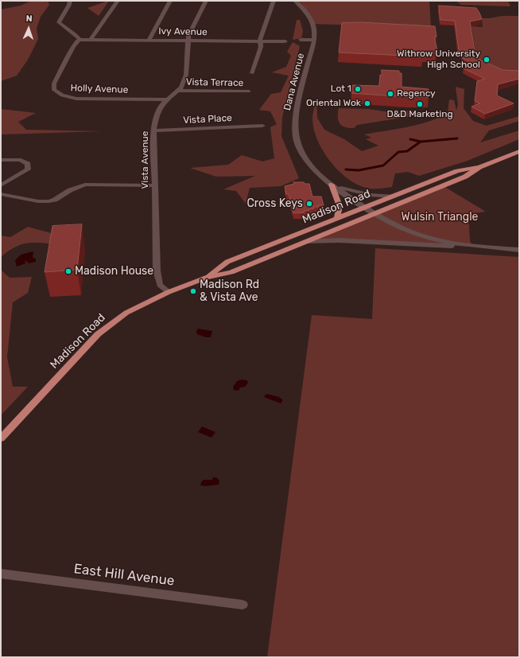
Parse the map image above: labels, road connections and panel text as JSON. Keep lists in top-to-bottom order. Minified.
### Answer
{"streets":{"main road":["Madison Road"],"street":["Ivy Avenue","Dana Avenue","Vista Terrace","Holly Avenue","Vista Place","Vista Avenue","East Hill Avenue"]},"crossings":[["Ivy Avenue","Holly Avenue"],["Dana Avenue","Madison Road"],["Vista Terrace","Vista Avenue"],["Holly Avenue","Vista Avenue"],["Vista Place","Vista Avenue"],["Vista Avenue","Madison Road"]],"parks":["Wulsin Triangle"],"places":["Withrow University High School","Lot 1","Regency","Oriental Wok","D&D Marketing","Cross Keys","Madison House","Madison Rd & Vista Ave"],"north":"top"}
